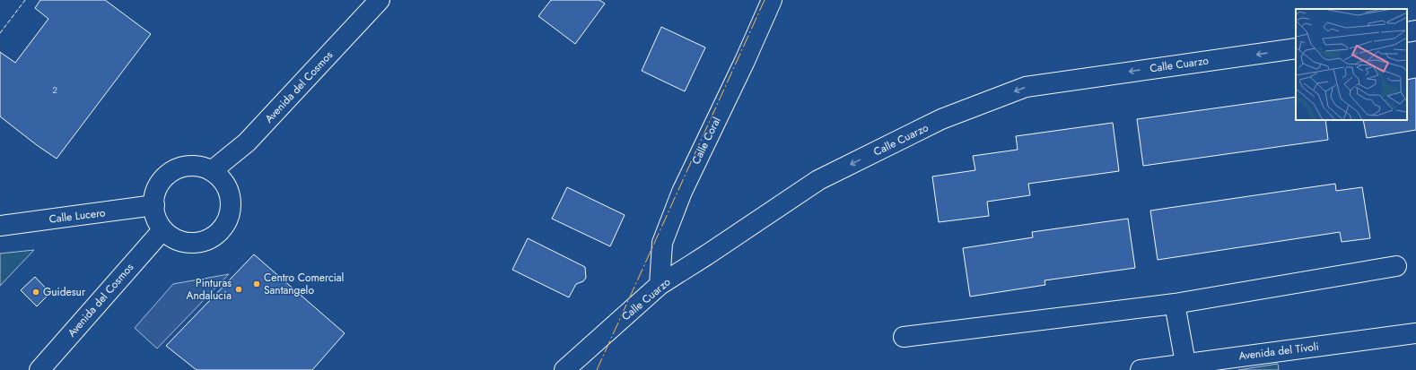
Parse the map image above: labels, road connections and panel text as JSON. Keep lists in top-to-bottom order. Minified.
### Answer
{"streets":{"street":["Calle Cuarzo","Avenida del Cosmos","Calle Coral","Calle Lucero","Avenida del Tívoli"]},"crossings":[["Calle Cuarzo","Calle Coral"],["Avenida del Cosmos","Calle Lucero"]],"one_way":["Calle Cuarzo"],"places":["Centro Comercial Santangelo","Pinturas Andalucía","Guidesur"],"house_numbers":["2"]}
